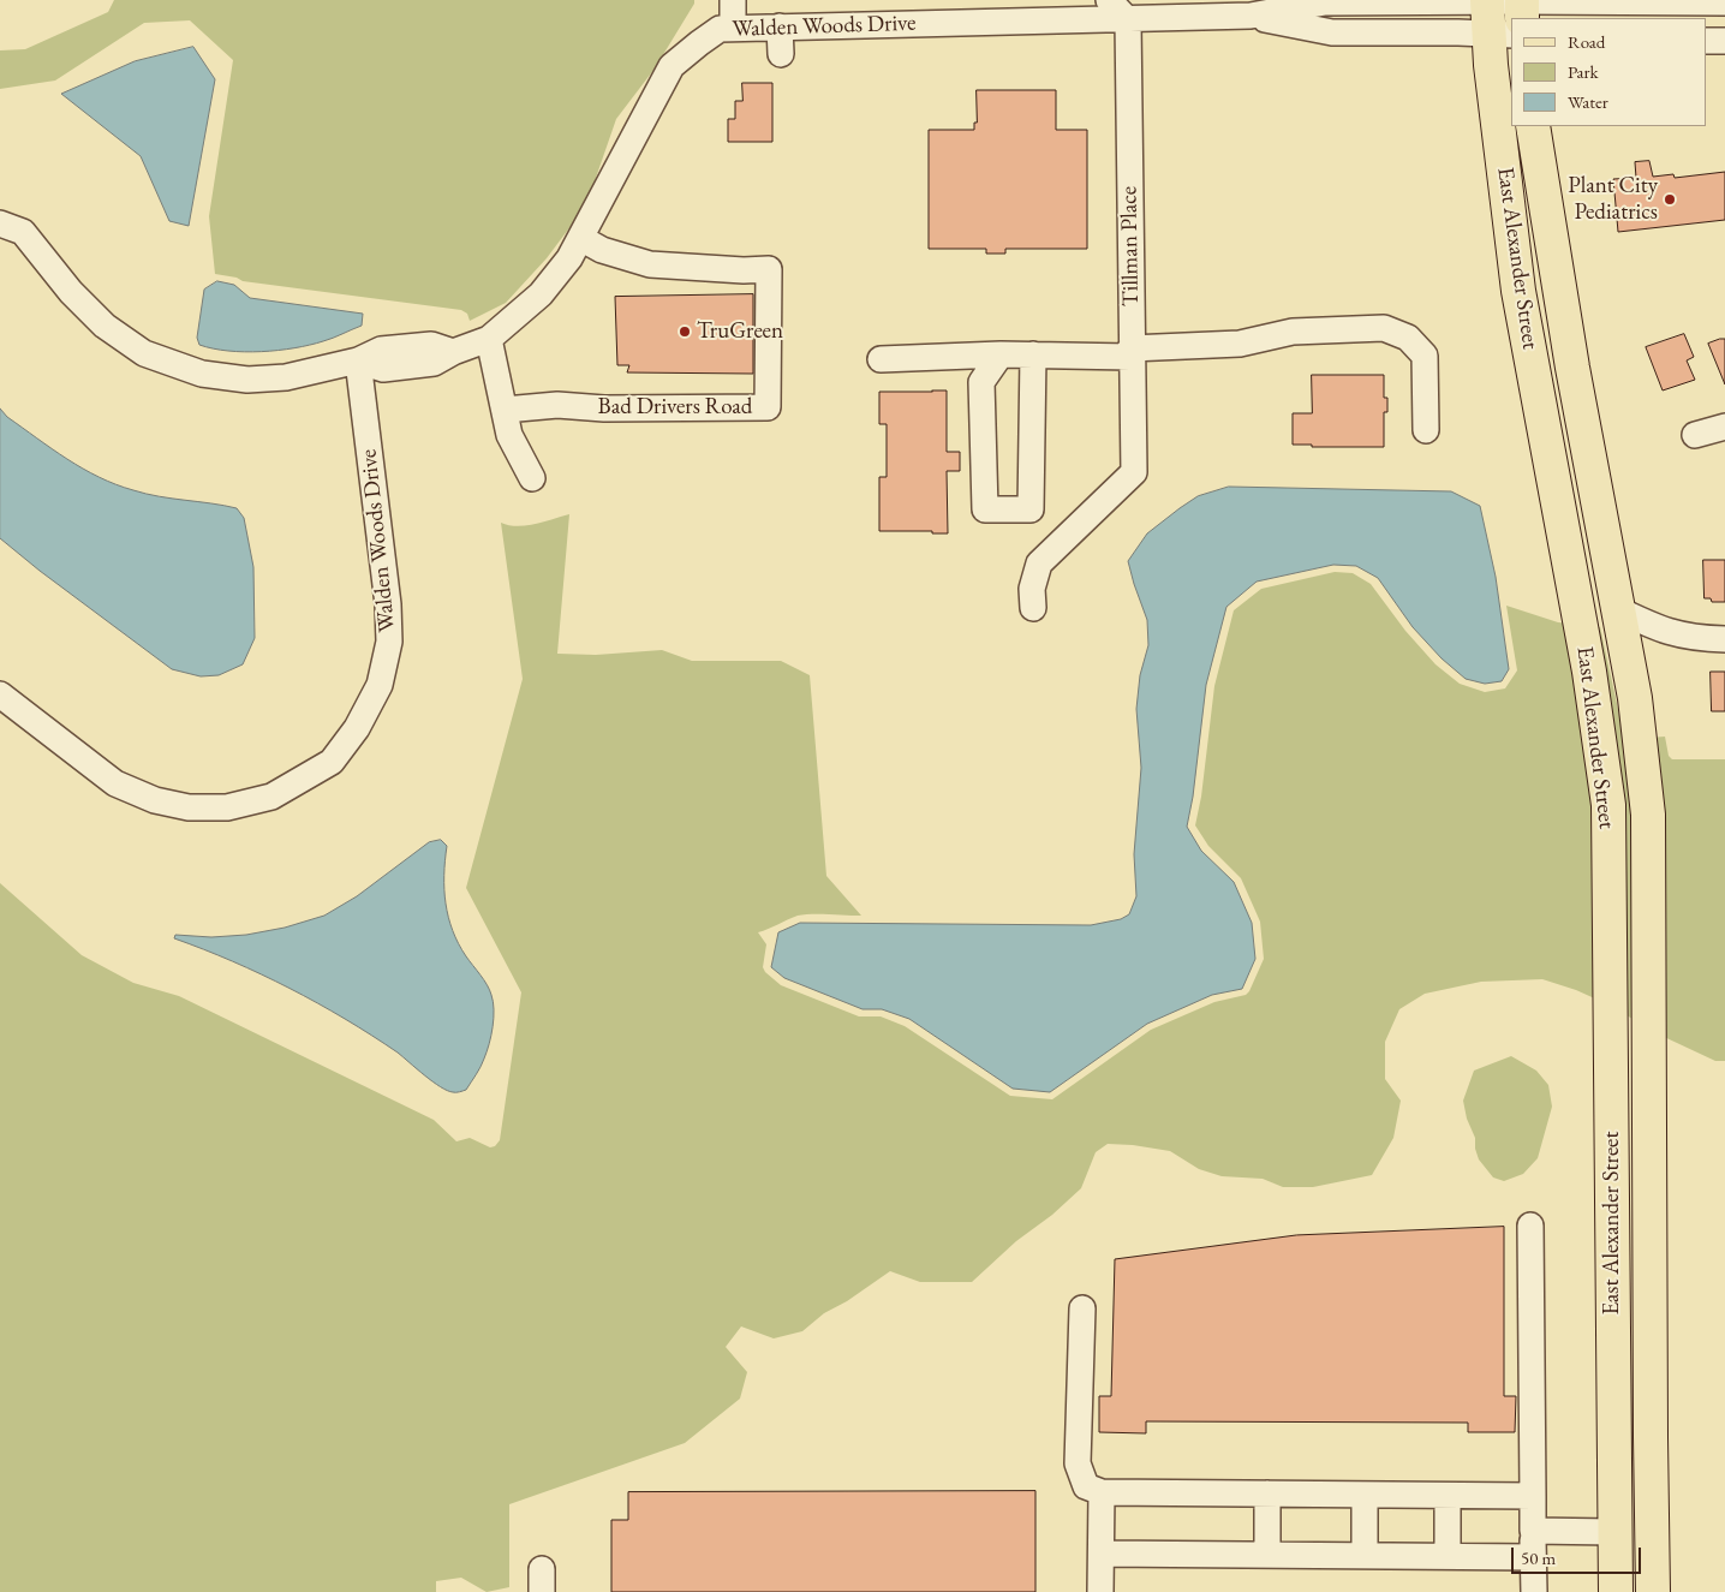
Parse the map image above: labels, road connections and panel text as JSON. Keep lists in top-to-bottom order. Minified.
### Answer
{"streets":{"main road":["East Alexander Street"],"street":["Walden Woods Drive","Tillman Place","Bad Drivers Road"]},"crossings":[["Walden Woods Drive","Tillman Place"],["Walden Woods Drive","East Alexander Street"],["Walden Woods Drive","Bad Drivers Road"]],"places":["Plant City Pediatrics","TruGreen"],"legend":["Road","Park","Water"],"scale_bar":"50 m"}
